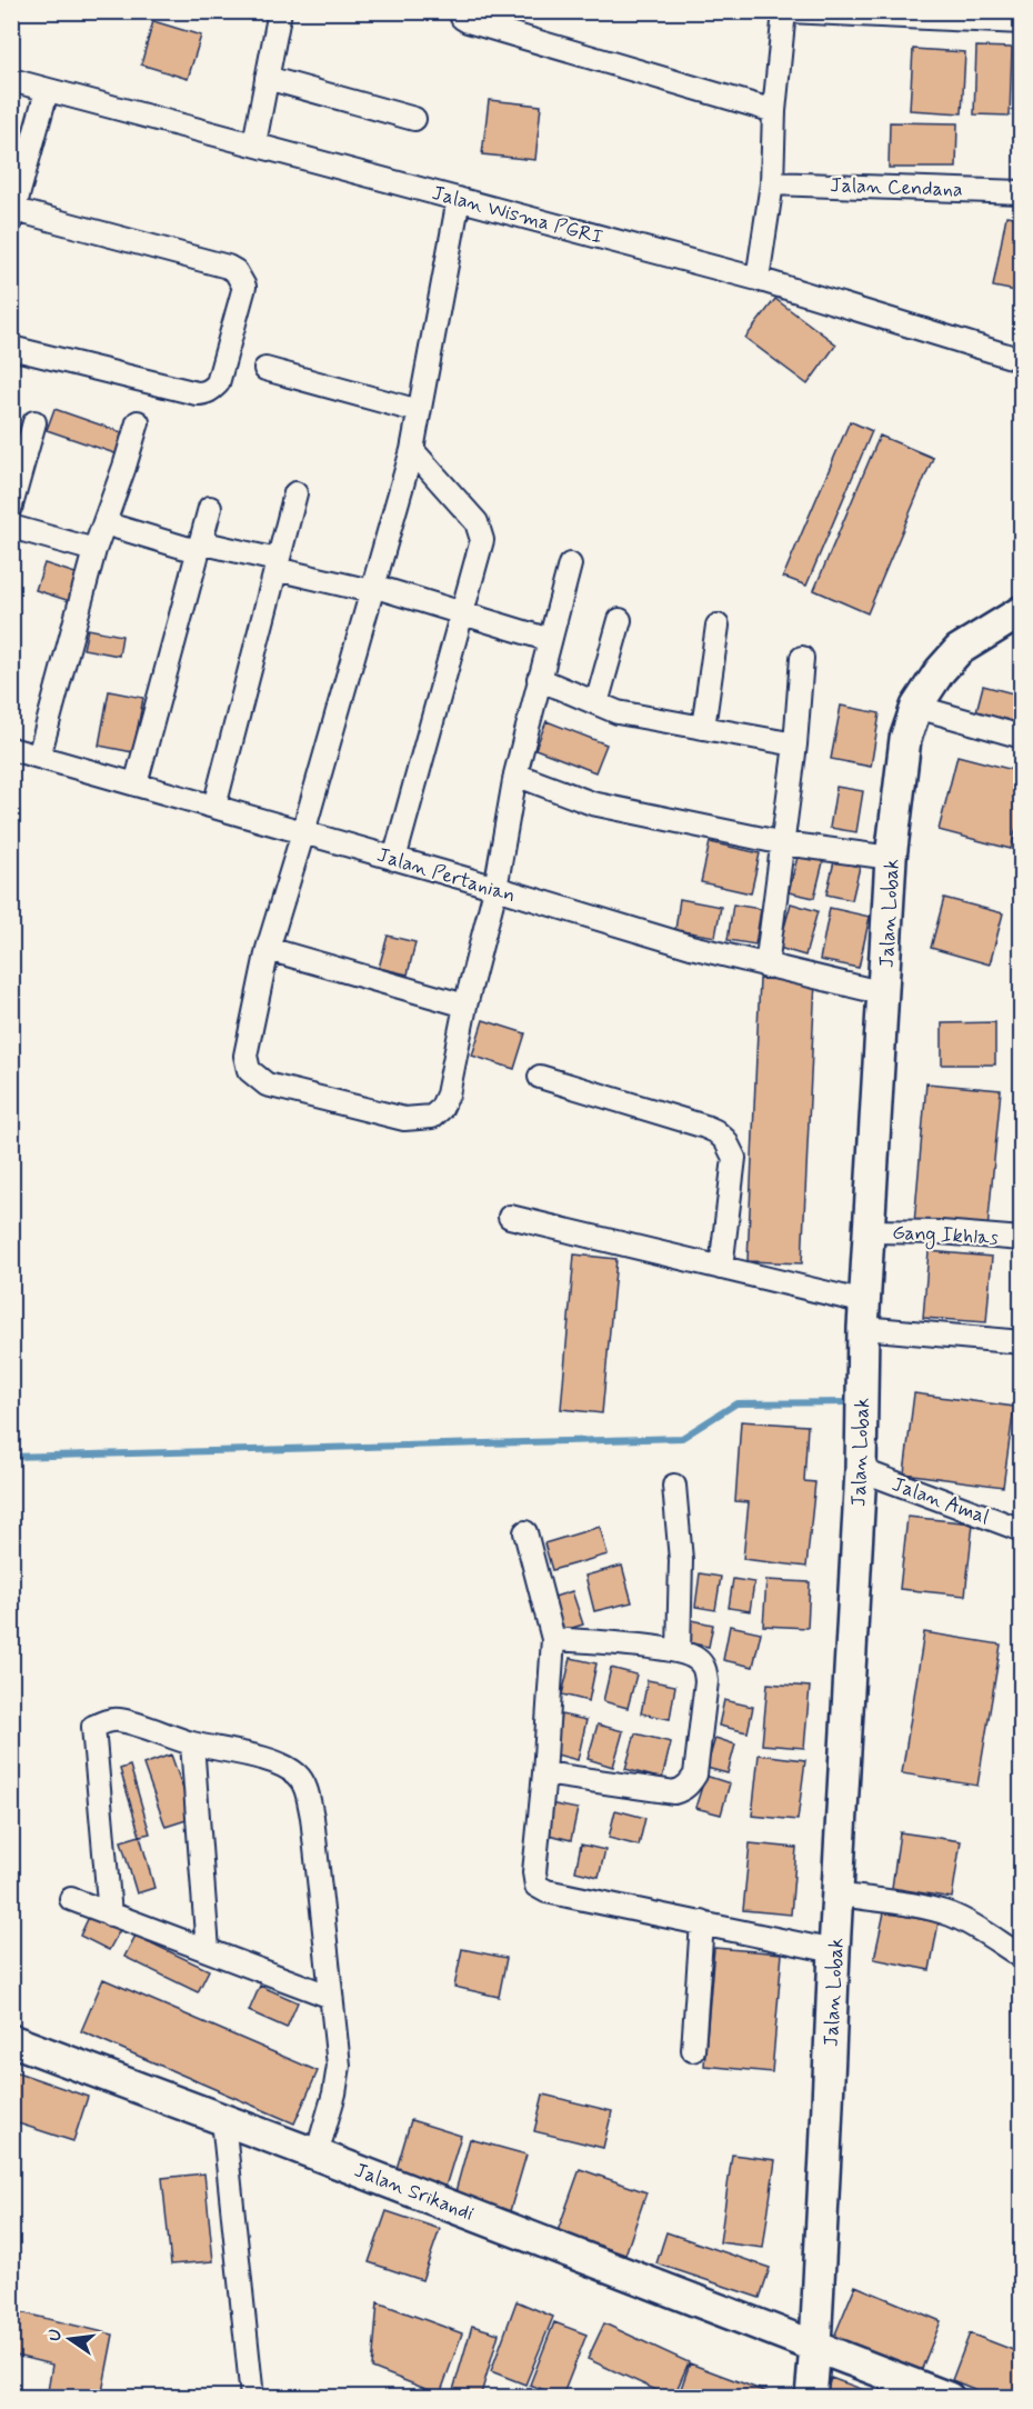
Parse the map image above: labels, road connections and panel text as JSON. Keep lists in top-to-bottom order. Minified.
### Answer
{"streets":{"main road":["Jalan Lobak","Jalan Srikandi"],"street":["Jalan Cendana","Jalan Wisma PGRI","Jalan Pertanian","Gang Ikhlas","Jalan Amal"]},"crossings":[["Jalan Pertanian","Jalan Lobak"],["Jalan Lobak","Gang Ikhlas"],["Jalan Lobak","Jalan Amal"],["Jalan Lobak","Jalan Srikandi"]],"north":"left"}
